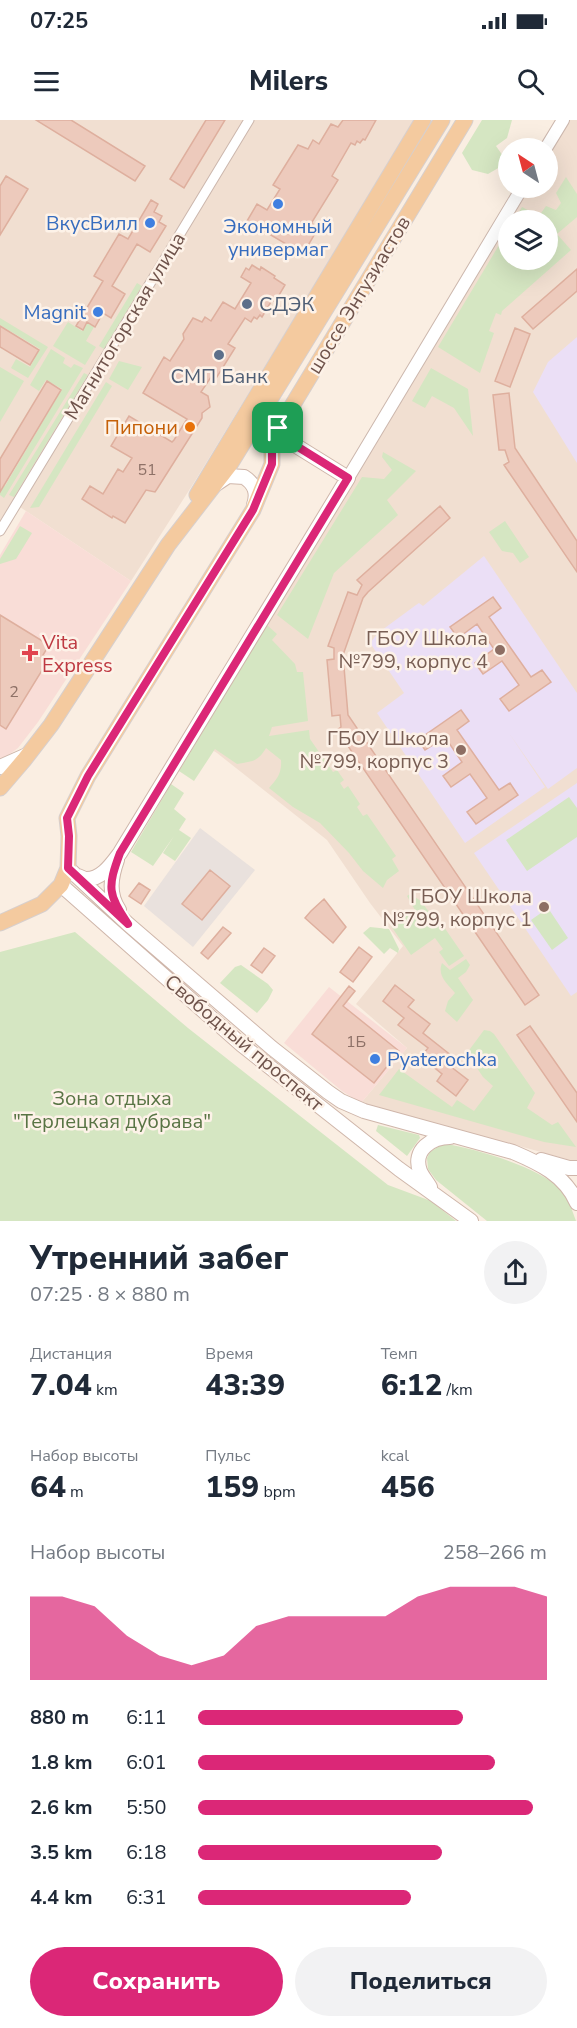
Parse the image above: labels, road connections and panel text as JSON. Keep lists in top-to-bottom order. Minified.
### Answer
{"streets":{"main road":["шоссе Энтузиастов","Свободный проспект"],"street":["Магнитогорская улица"]},"crossings":[["шоссе Энтузиастов","Свободный проспект"]],"parks":["Зона отдыха \"Терлецкая дубрава\""],"places":{"other":["Экономный универмаг","ВкусВилл","СДЭК","Magnit","СМП Банк","Пипони","ГБОУ Школа №799, корпус 4","ГБОУ Школа №799, корпус 3","ГБОУ Школа №799, корпус 1","Pyaterochka"],"health":["Vita Express"]},"house_numbers":["51","2","1Б"],"north":"top left","page":{"status":"07:25","header":"Milers","heading":["Утренний забег","07:25 · 8 × 880 m"],"stats":[["Дистанция","7.04 km"],["Время","43:39"],["Темп","6:12 /km"],["Набор высоты","64 m"],["Пульс","159 bpm"],["kcal","456"]],"chart":["Набор высоты","258–266 m"],"list":[{"name":"880 m","note":"6:11"},{"name":"1.8 km","note":"6:01"},{"name":"2.6 km","note":"5:50"},{"name":"3.5 km","note":"6:18"},{"name":"4.4 km","note":"6:31"}],"buttons":["Сохранить","Поделиться"]}}
